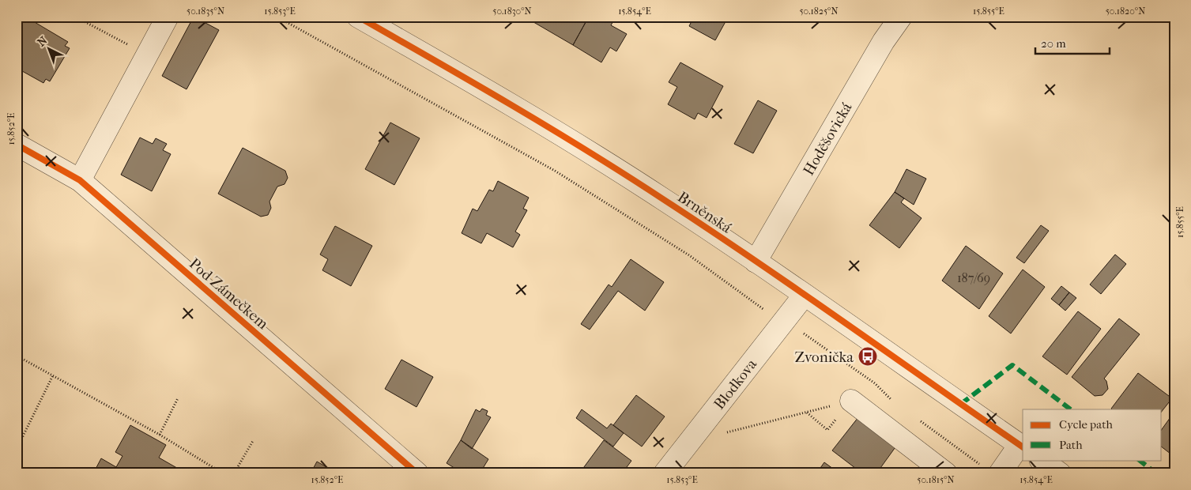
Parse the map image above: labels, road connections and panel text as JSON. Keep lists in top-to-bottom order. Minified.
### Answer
{"streets":{"street":["Hoděšovická","Brněnská","Pod Zámečkem","Blodkova"]},"crossings":[["Hoděšovická","Brněnská"],["Brněnská","Blodkova"]],"places":{"bus stop":["Zvonička"]},"house_numbers":["187/69"],"legend":["Cycle path","Path"],"scale_bar":"20 m","north":"top left","coordinates":["50.1835°N","15.853°E","50.1830°N","15.854°E","50.1825°N","15.855°E","50.1820°N","15.852°E","50.1815°N"]}
